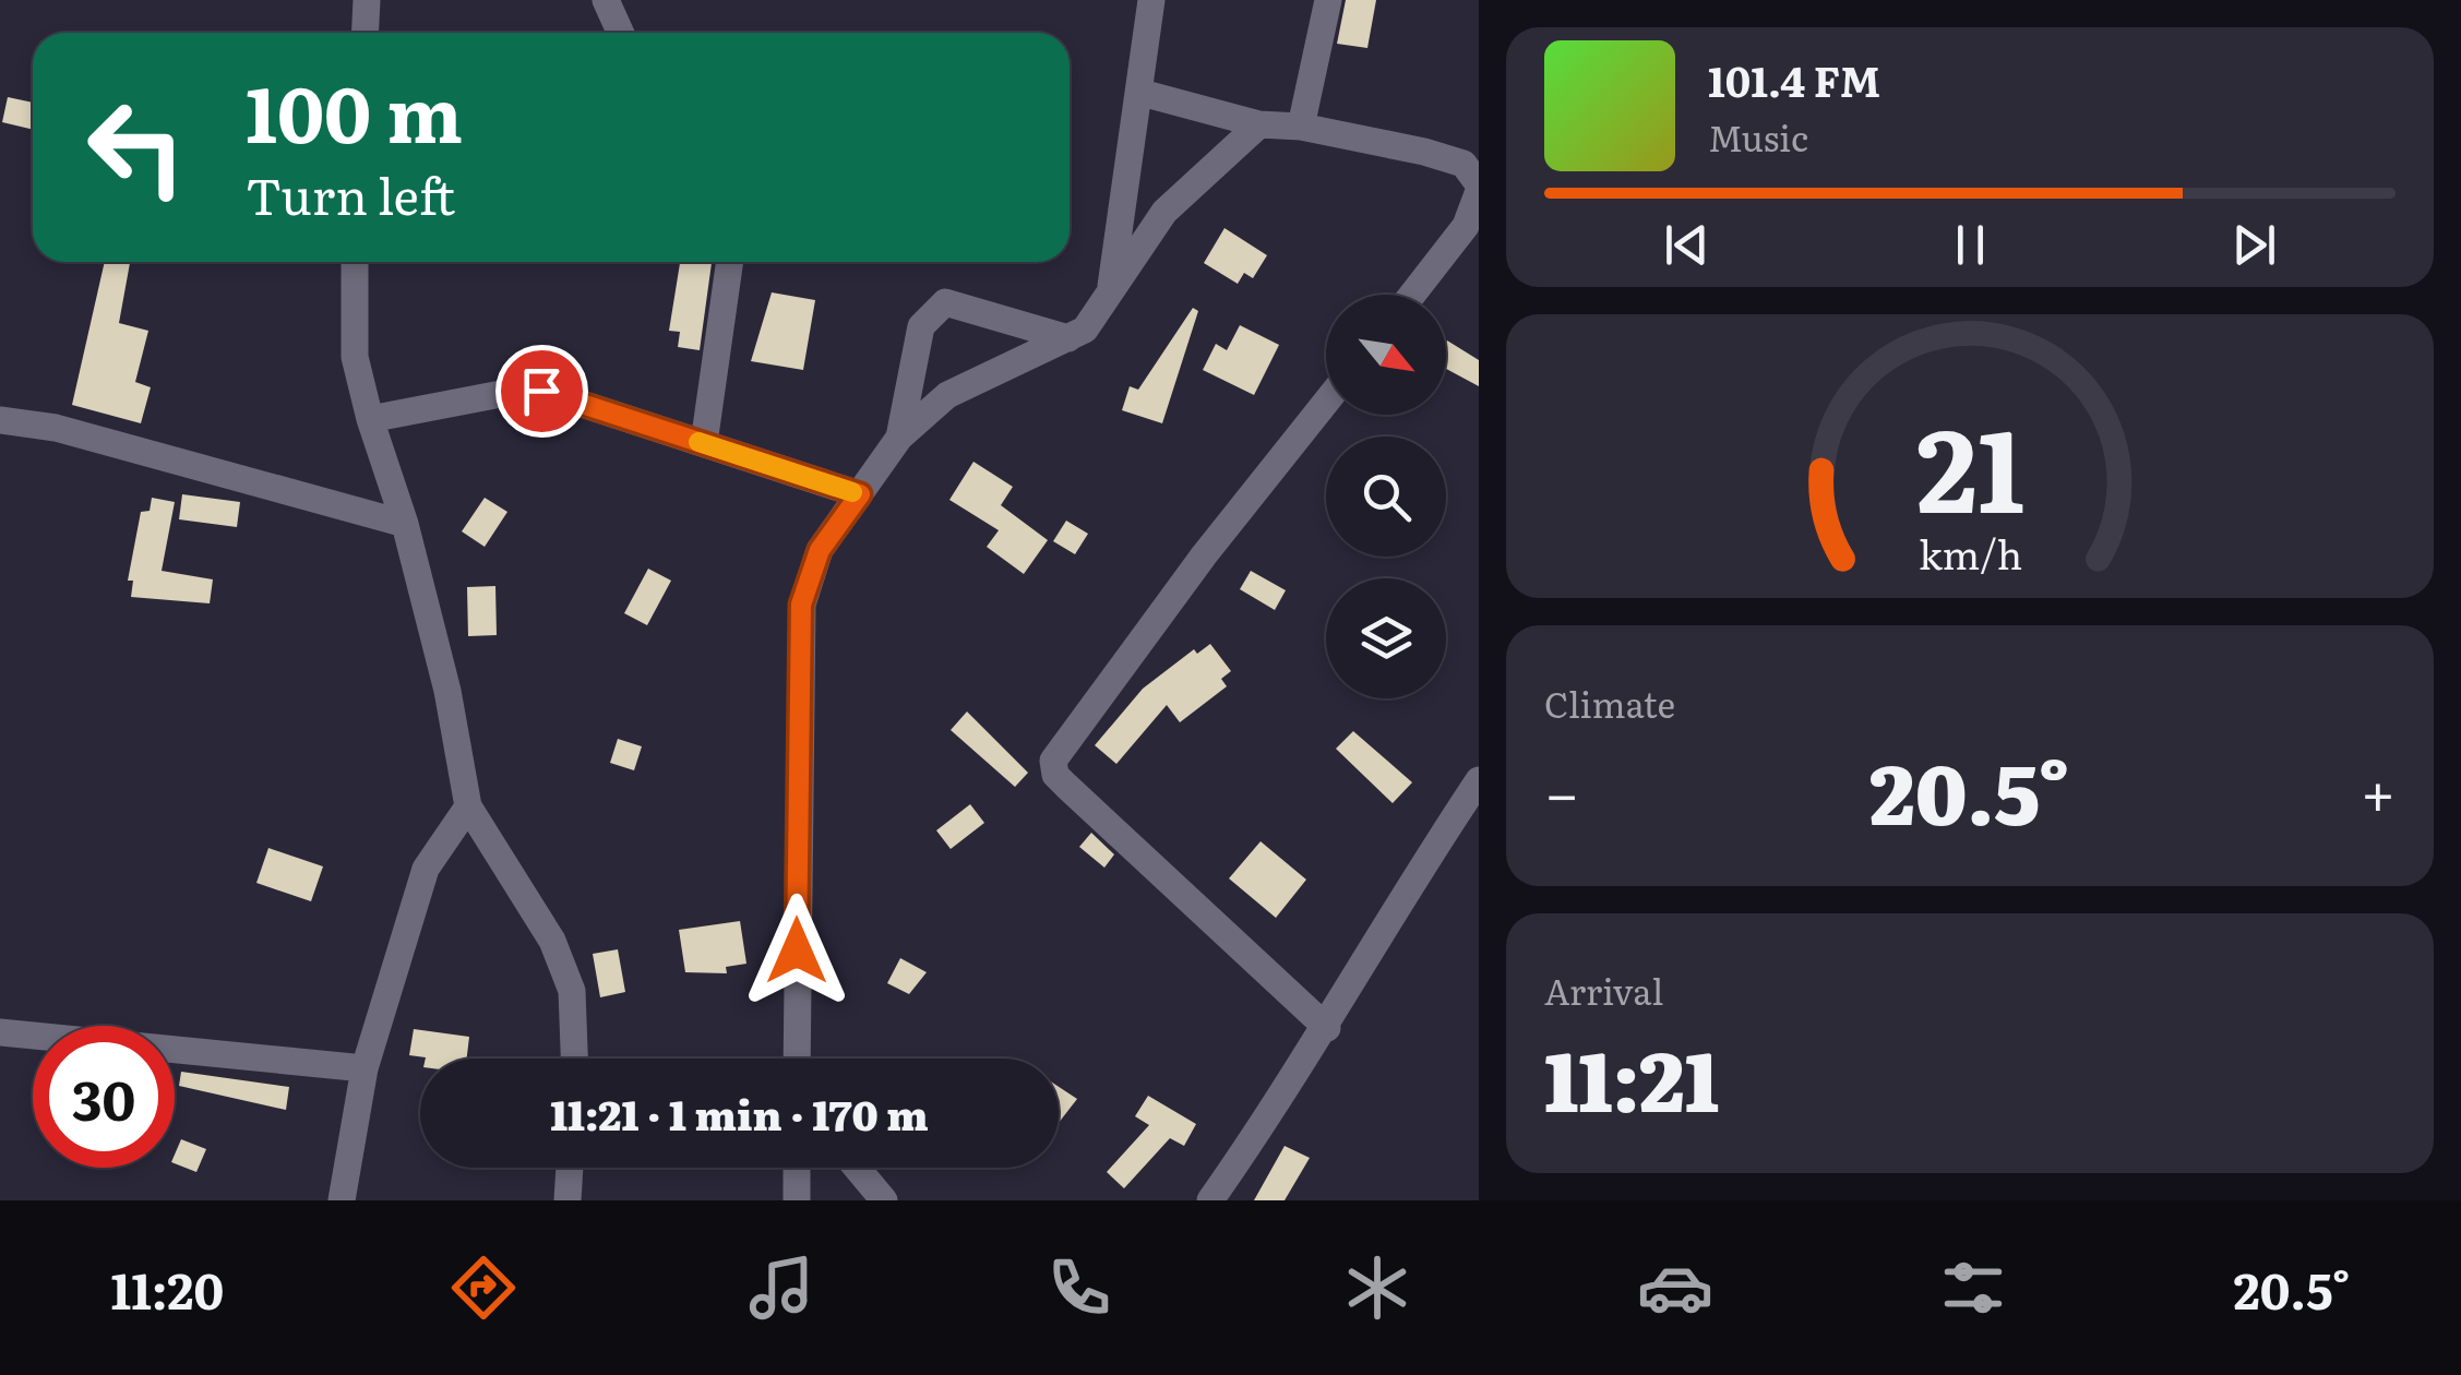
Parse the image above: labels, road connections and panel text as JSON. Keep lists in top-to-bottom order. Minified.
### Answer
{"north":"bottom right","page":{"turn":["100 m","Turn left"],"song":["101.4 FM","Music"],"tile":["Climate",["Arrival","11:21"]],"heat":["−","20.5°","+"],"limit":"30","trip":"11:21 · 1 min · 170 m","tabs":["11:20","20.5°"],"gauge":["21","km/h"]}}
